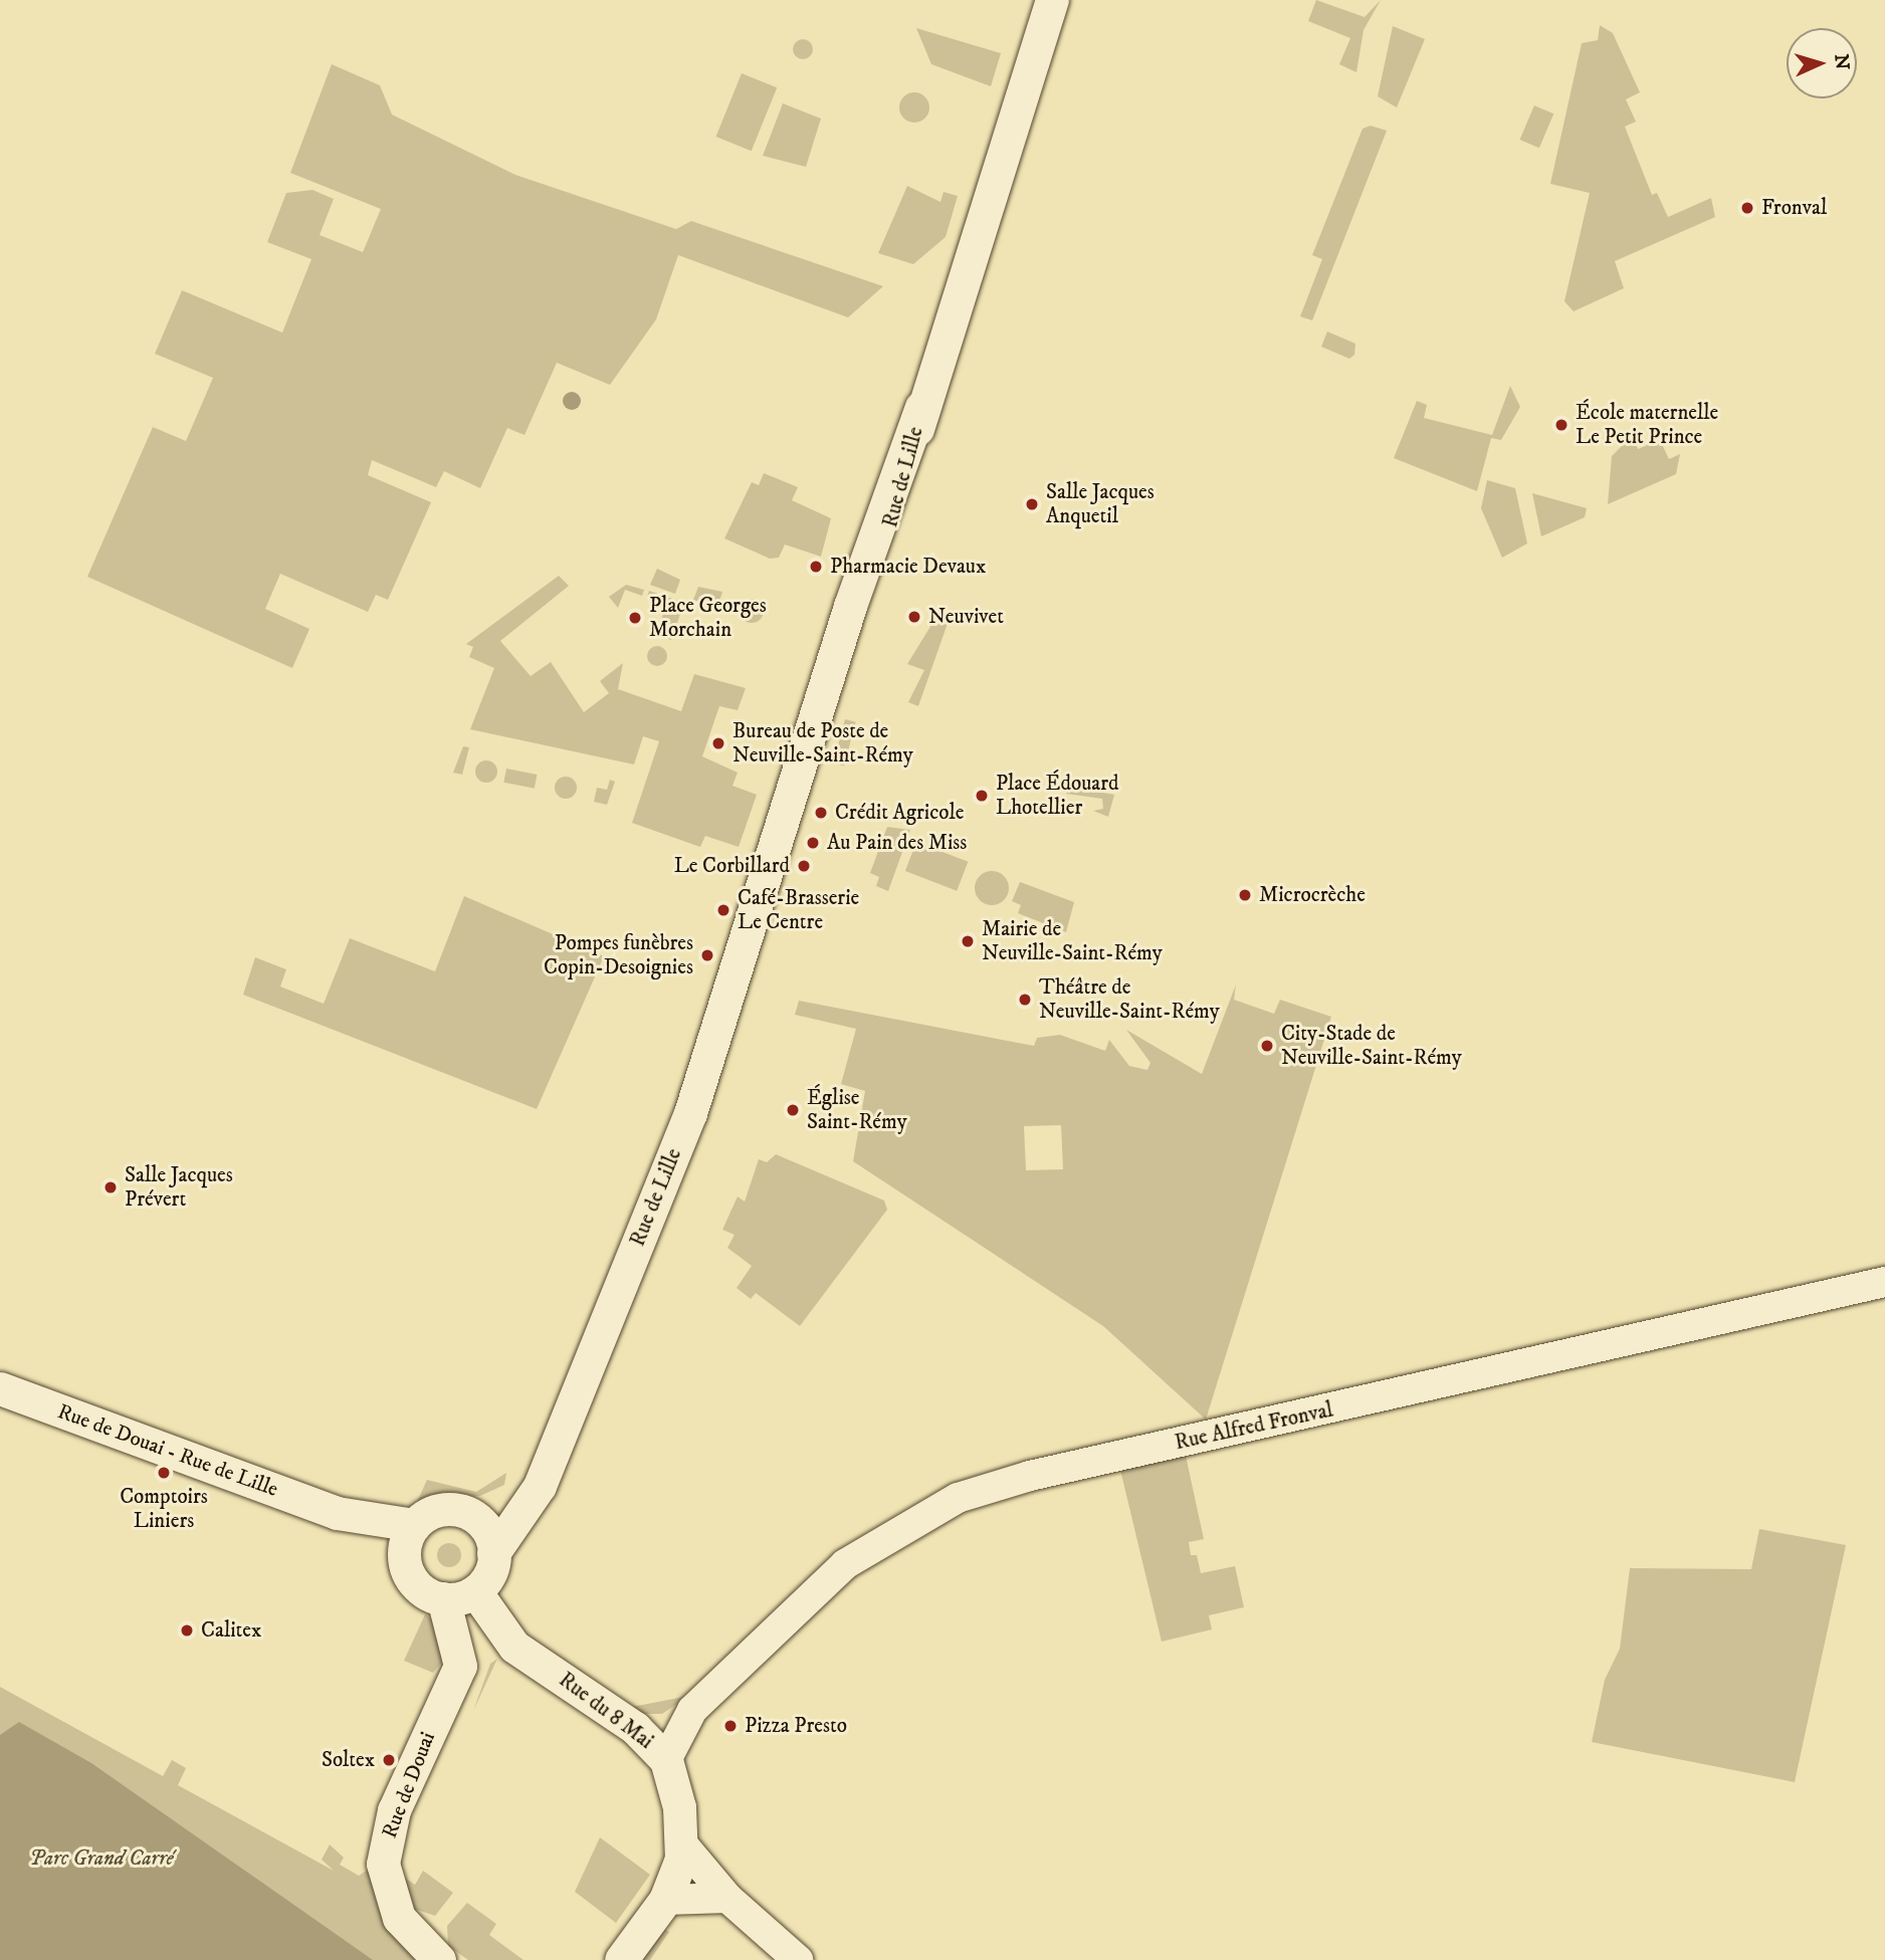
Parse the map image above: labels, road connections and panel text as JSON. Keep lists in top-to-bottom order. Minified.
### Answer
{"streets":{"main road":["Rue de Lille","Rue de Douai - Rue de Lille","Rue du 8 Mai","Rue de Douai"],"street":["Rue Alfred Fronval"]},"crossings":[["Rue de Lille","Rue de Douai - Rue de Lille"],["Rue de Lille","Rue du 8 Mai"],["Rue Alfred Fronval","Rue du 8 Mai"],["Rue de Douai - Rue de Lille","Rue du 8 Mai"]],"parks":["Parc Grand Carré"],"places":["Fronval","École maternelle Le Petit Prince","Salle Jacques Anquetil","Pharmacie Devaux","Neuvivet","Place Georges Morchain","Bureau de Poste de Neuville-Saint-Rémy","Place Édouard Lhotellier","Crédit Agricole","Au Pain des Miss","Le Corbillard","Microcrèche","Café-Brasserie Le Centre","Mairie de Neuville-Saint-Rémy","Pompes funèbres Copin-Desoignies","Théâtre de Neuville-Saint-Rémy","City-Stade de Neuville-Saint-Rémy","Église Saint-Rémy","Salle Jacques Prévert","Comptoirs Liniers","Calitex","Pizza Presto","Soltex"],"north":"right"}
